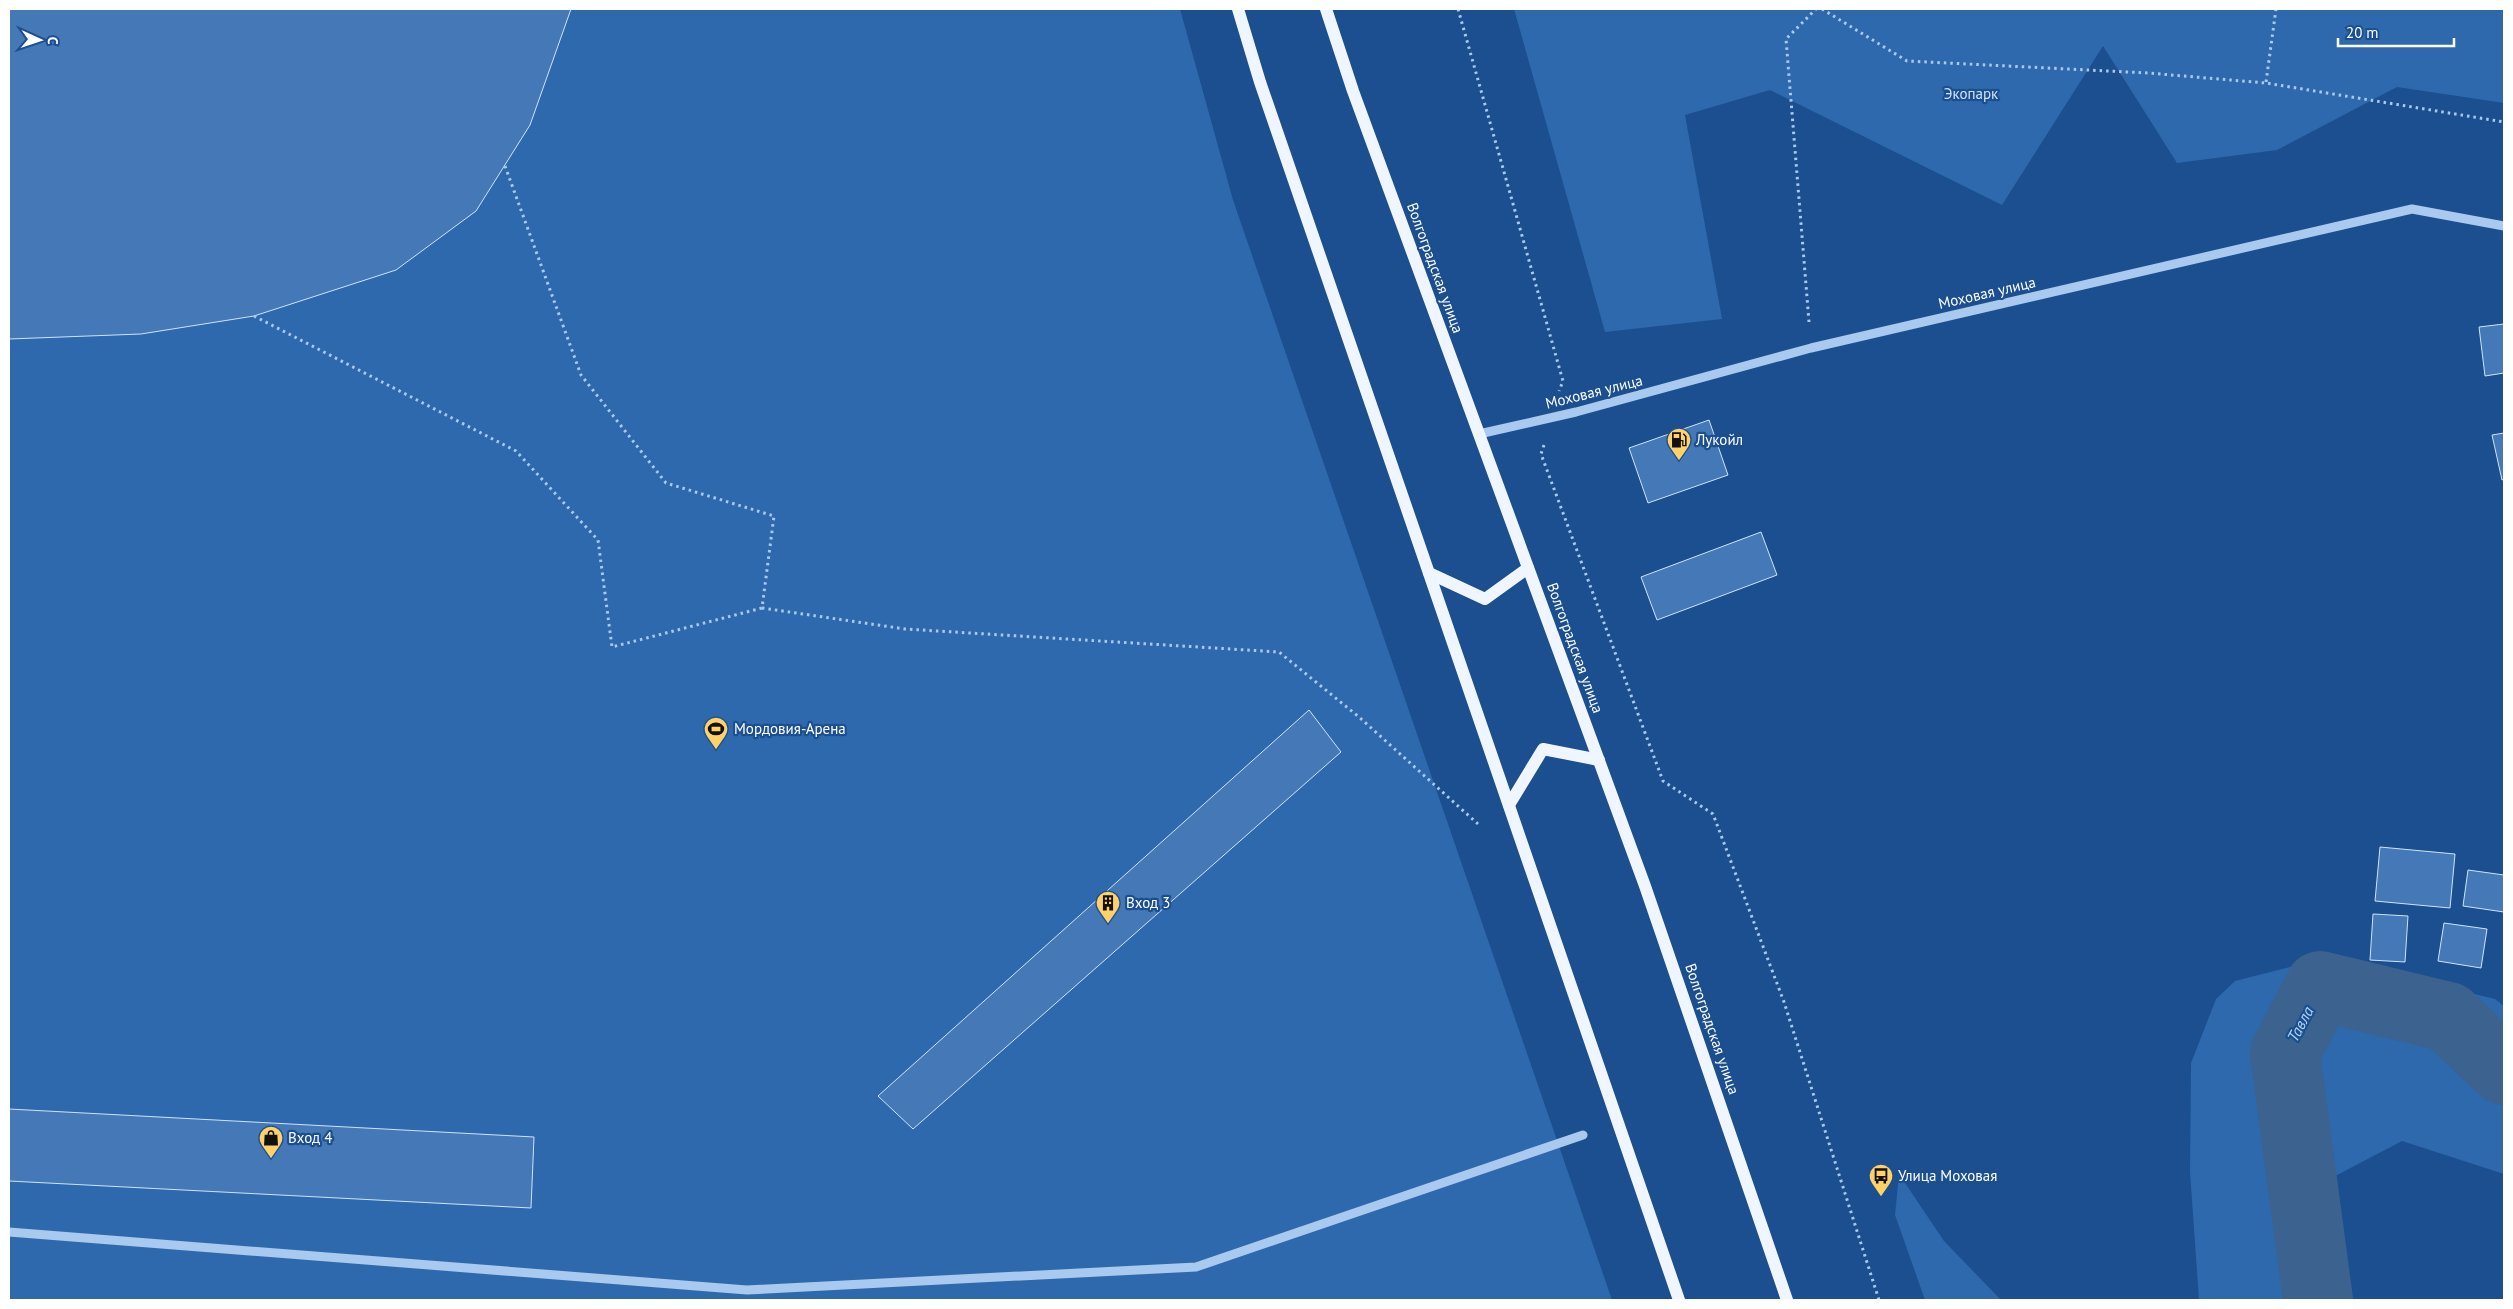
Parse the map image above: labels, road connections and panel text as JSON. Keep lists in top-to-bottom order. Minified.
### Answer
{"streets":{"main road":["Волгоградская улица"],"street":["Моховая улица"]},"crossings":[["Волгоградская улица","Моховая улица"]],"water":["Тавла"],"parks":["Экопарк"],"places":{"fuel station":["Лукойл"],"sports":["Мордовия-Арена"],"building":["Вход 3"],"shop":["Вход 4"],"bus stop":["Улица Моховая"]},"scale_bar":"20 m","north":"right"}
